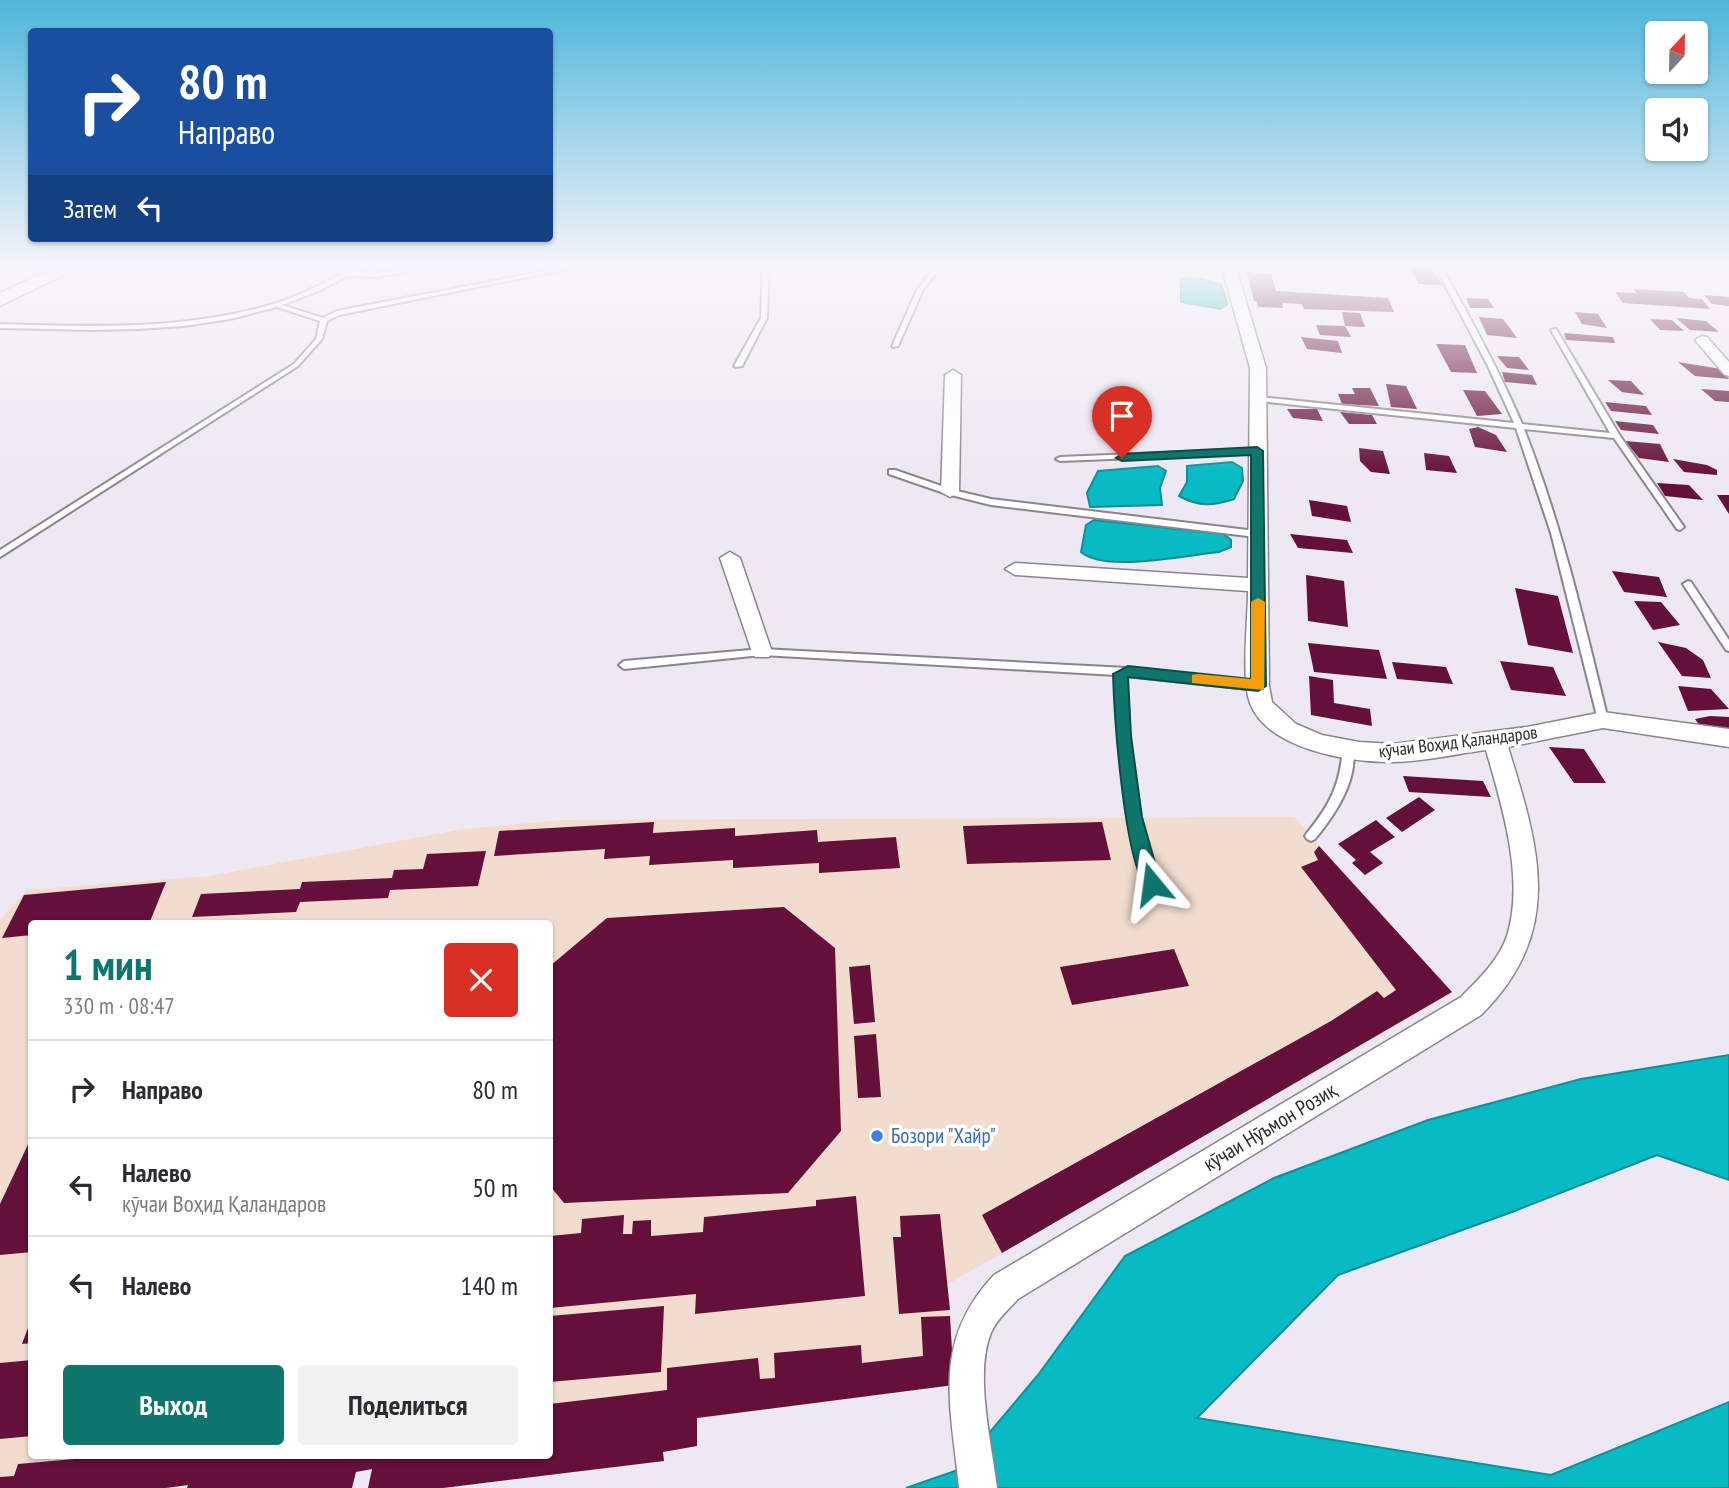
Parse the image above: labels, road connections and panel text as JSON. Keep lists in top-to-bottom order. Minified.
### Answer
{"streets":{"street":["кӯчаи Воҳид Қаландаров","кӯчаи Нӯъмон Розиқ"]},"crossings":[["кӯчаи Воҳид Қаландаров","кӯчаи Нӯъмон Розиқ"]],"places":["Бозори \"Хайр\""],"north":"top","page":{"turn":["80 m","Направо"],"then":"Затем","heading":["1 мин","330 m · 08:47"],"list":[{"name":"Направо","value":"80 m"},{"name":"Налево","note":"кӯчаи Воҳид Қаландаров","value":"50 m"},{"name":"Налево","value":"140 m"}],"buttons":["Выход","Поделиться"]}}
